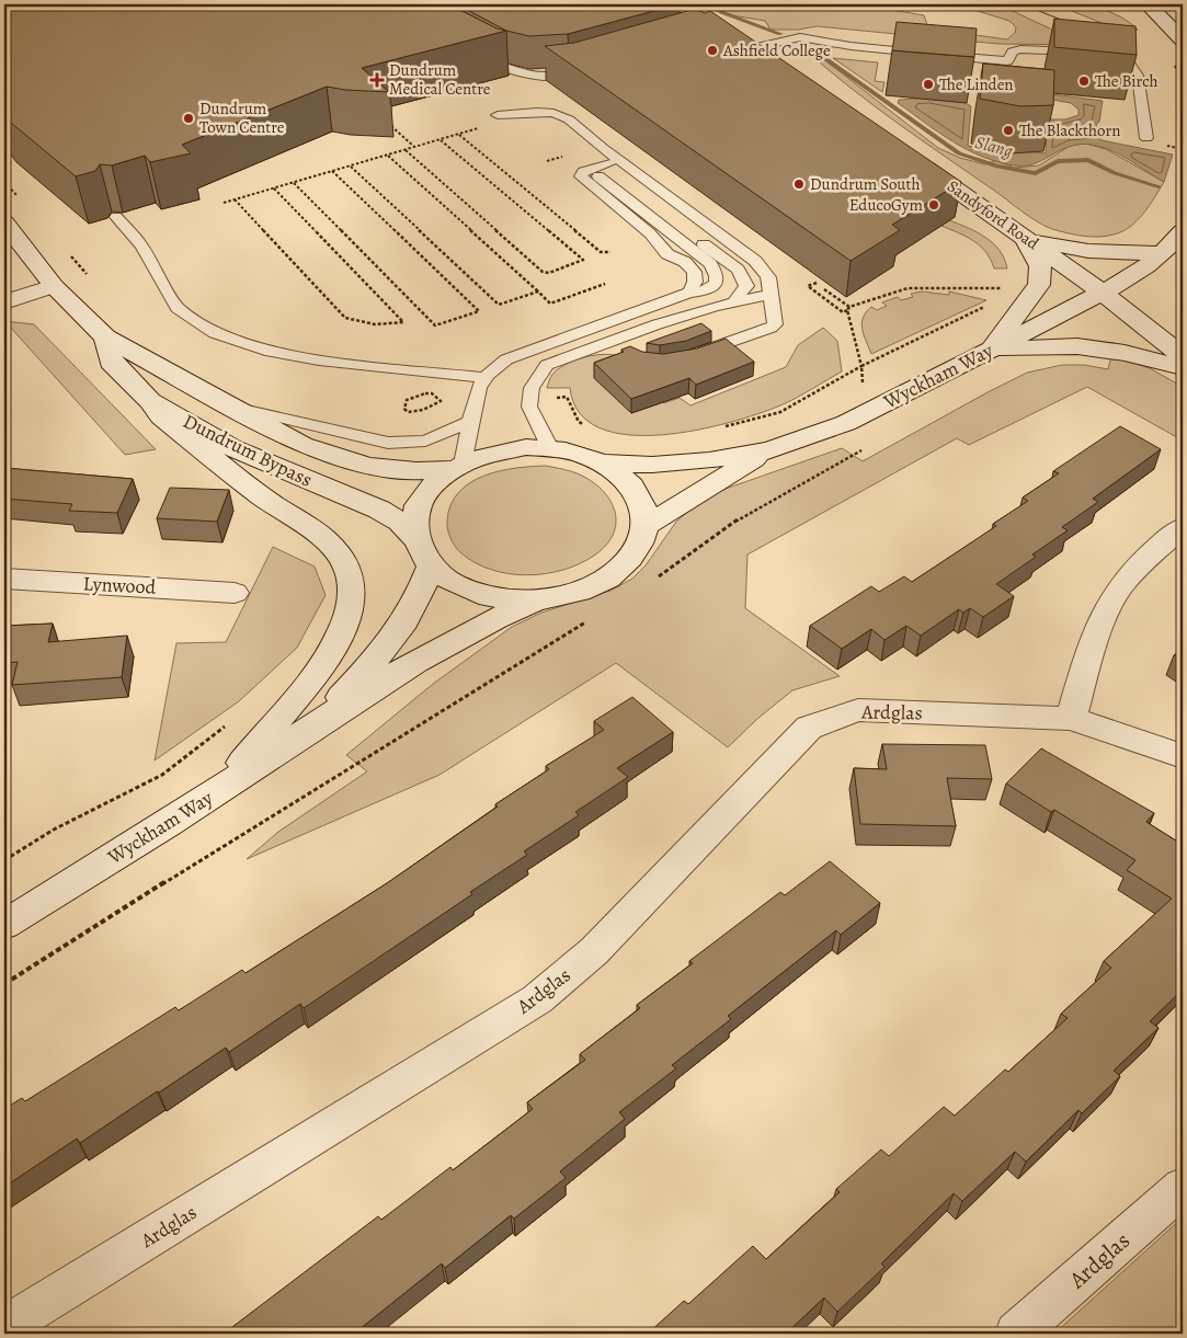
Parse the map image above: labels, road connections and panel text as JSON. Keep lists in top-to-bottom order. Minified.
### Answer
{"streets":{"main road":["Sandyford Road","Wyckham Way","Dundrum Bypass","Lynwood","Ardglas"]},"crossings":[["Sandyford Road","Wyckham Way"],["Wyckham Way","Dundrum Bypass"]],"water":["Slang"],"places":{"other":["Ashfield College","The Birch","The Linden","Dundrum Town Centre","The Blackthorn","Dundrum South","EducoGym"],"health":["Dundrum Medical Centre"]}}
